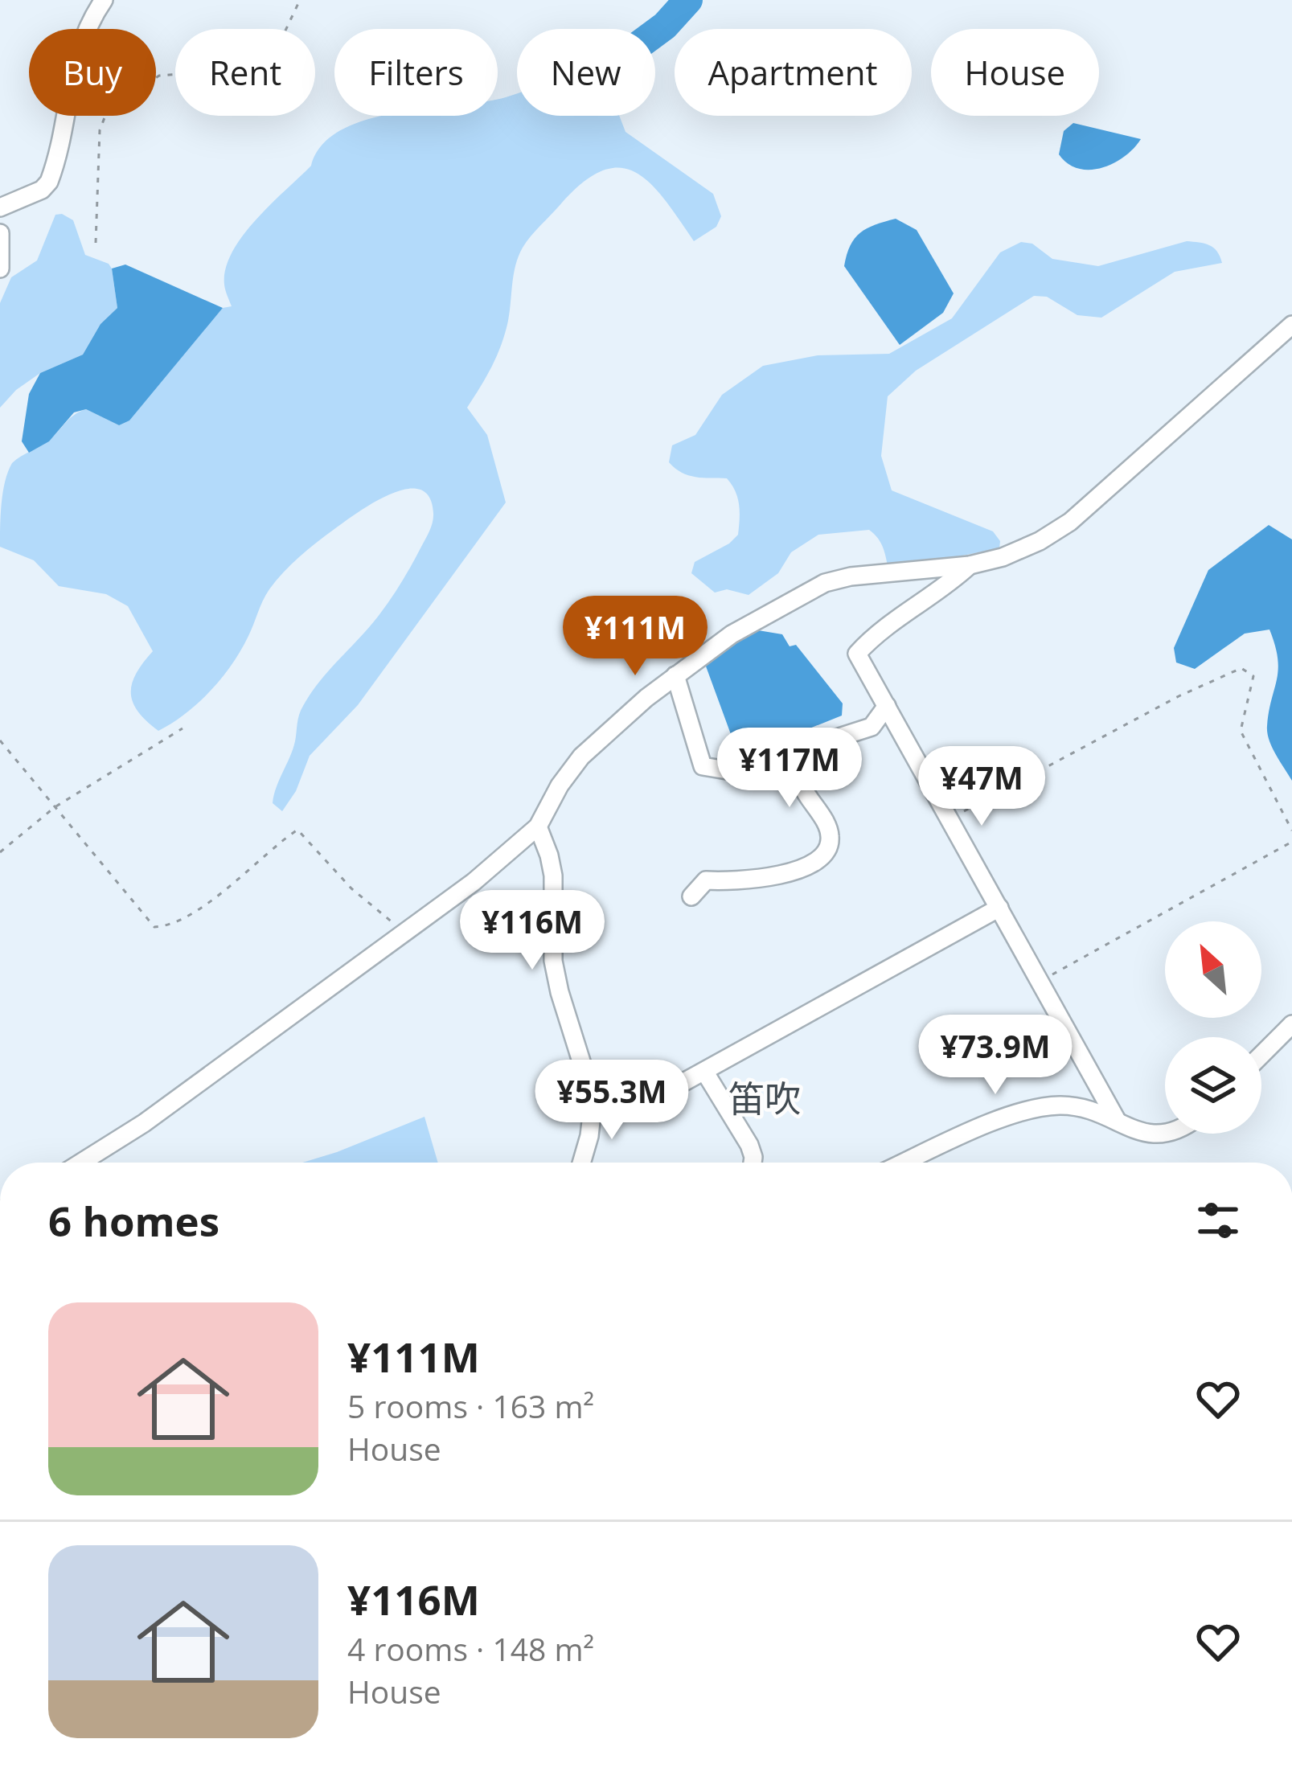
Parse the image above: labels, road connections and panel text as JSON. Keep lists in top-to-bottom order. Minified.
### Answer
{"districts":["笛吹"],"north":"top left","page":{"chip":["Buy","Rent","Filters","New","Apartment","House"],"price":["¥111M","¥117M","¥47M","¥116M","¥73.9M","¥55.3M"],"heading":"6 homes","list":[{"name":"¥111M","note":"5 rooms · 163 m² · House"},{"name":"¥116M","note":"4 rooms · 148 m² · House"}]}}
